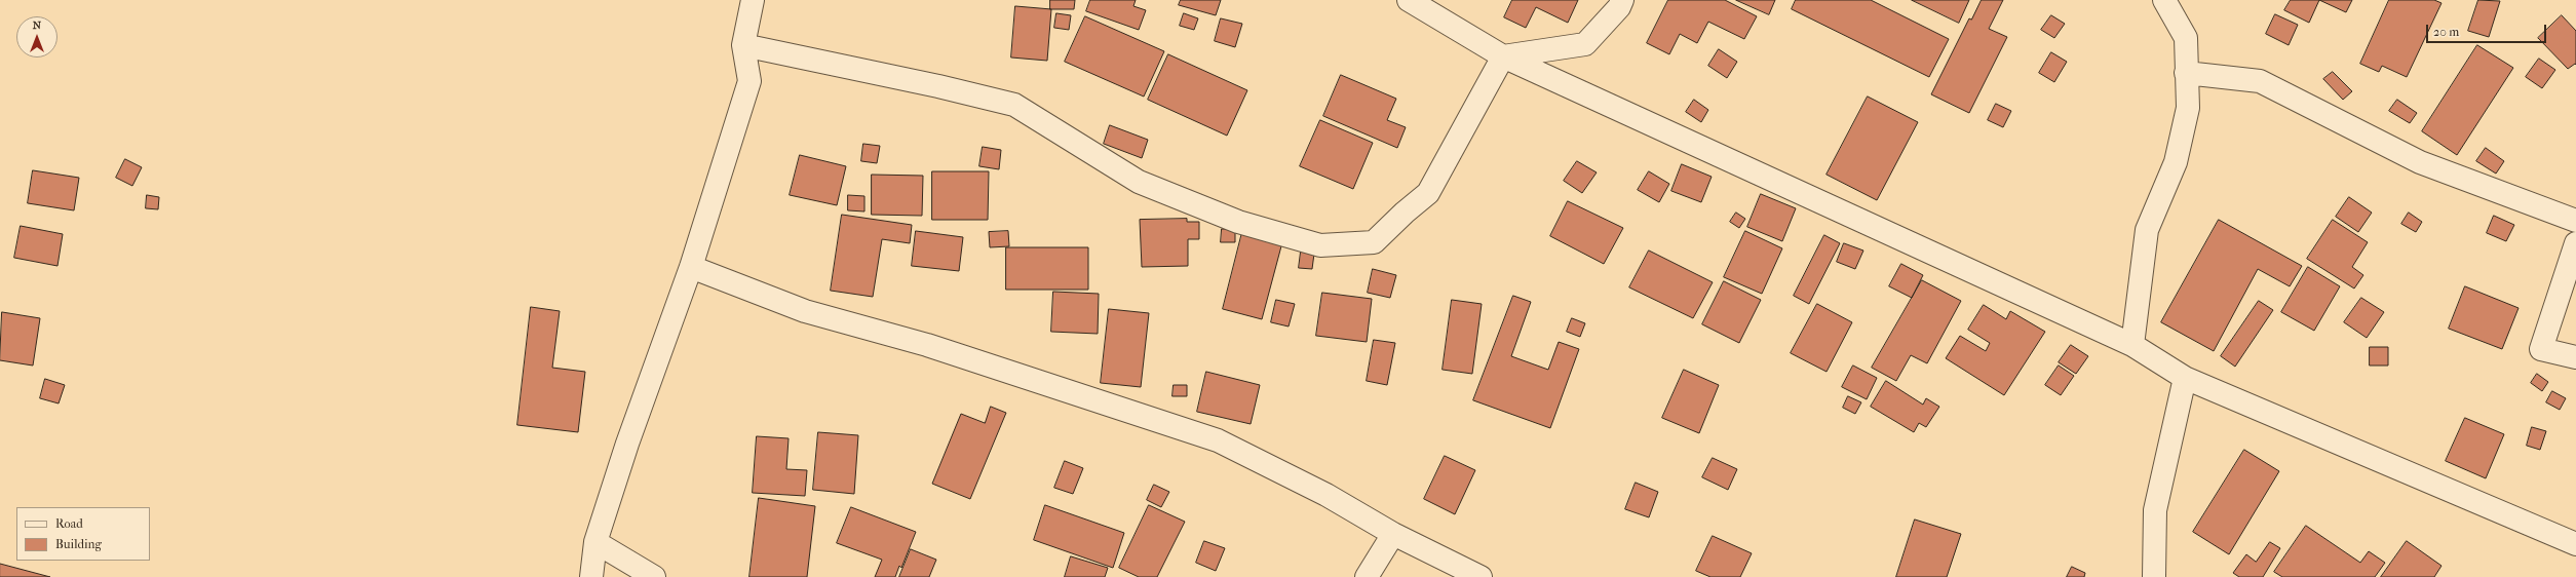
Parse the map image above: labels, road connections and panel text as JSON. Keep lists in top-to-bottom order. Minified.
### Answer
{"legend":["Road","Building"],"scale_bar":"20 m","north":"top"}
